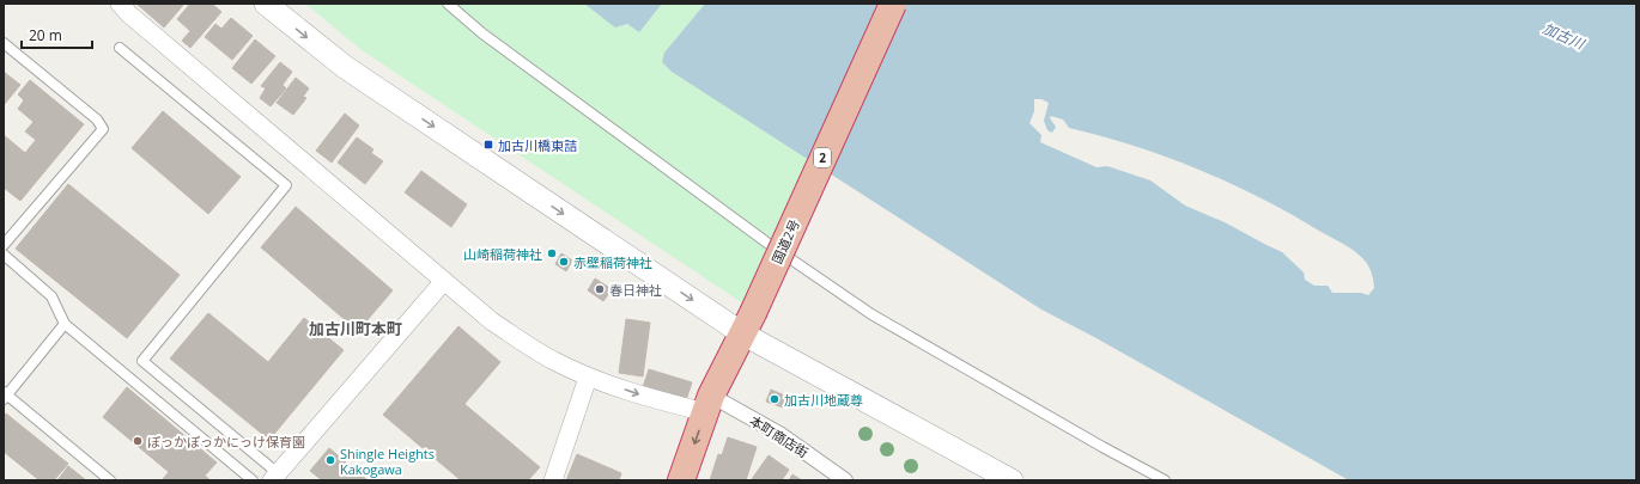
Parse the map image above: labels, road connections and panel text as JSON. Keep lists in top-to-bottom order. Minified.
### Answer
{"streets":{"highway":["2","国道2号"],"street":["本町商店街"]},"crossings":[["国道2号","本町商店街"]],"districts":["加古川町本町"],"water":["加古川"],"places":{"transit":["加古川橋東詰"],"other":["山崎稲荷神社","赤壁稲荷神社","春日神社","加古川地蔵尊","ぽっかぽっかにっけ保育園","Shingle Heights Kakogawa"]},"scale_bar":"20 m"}
